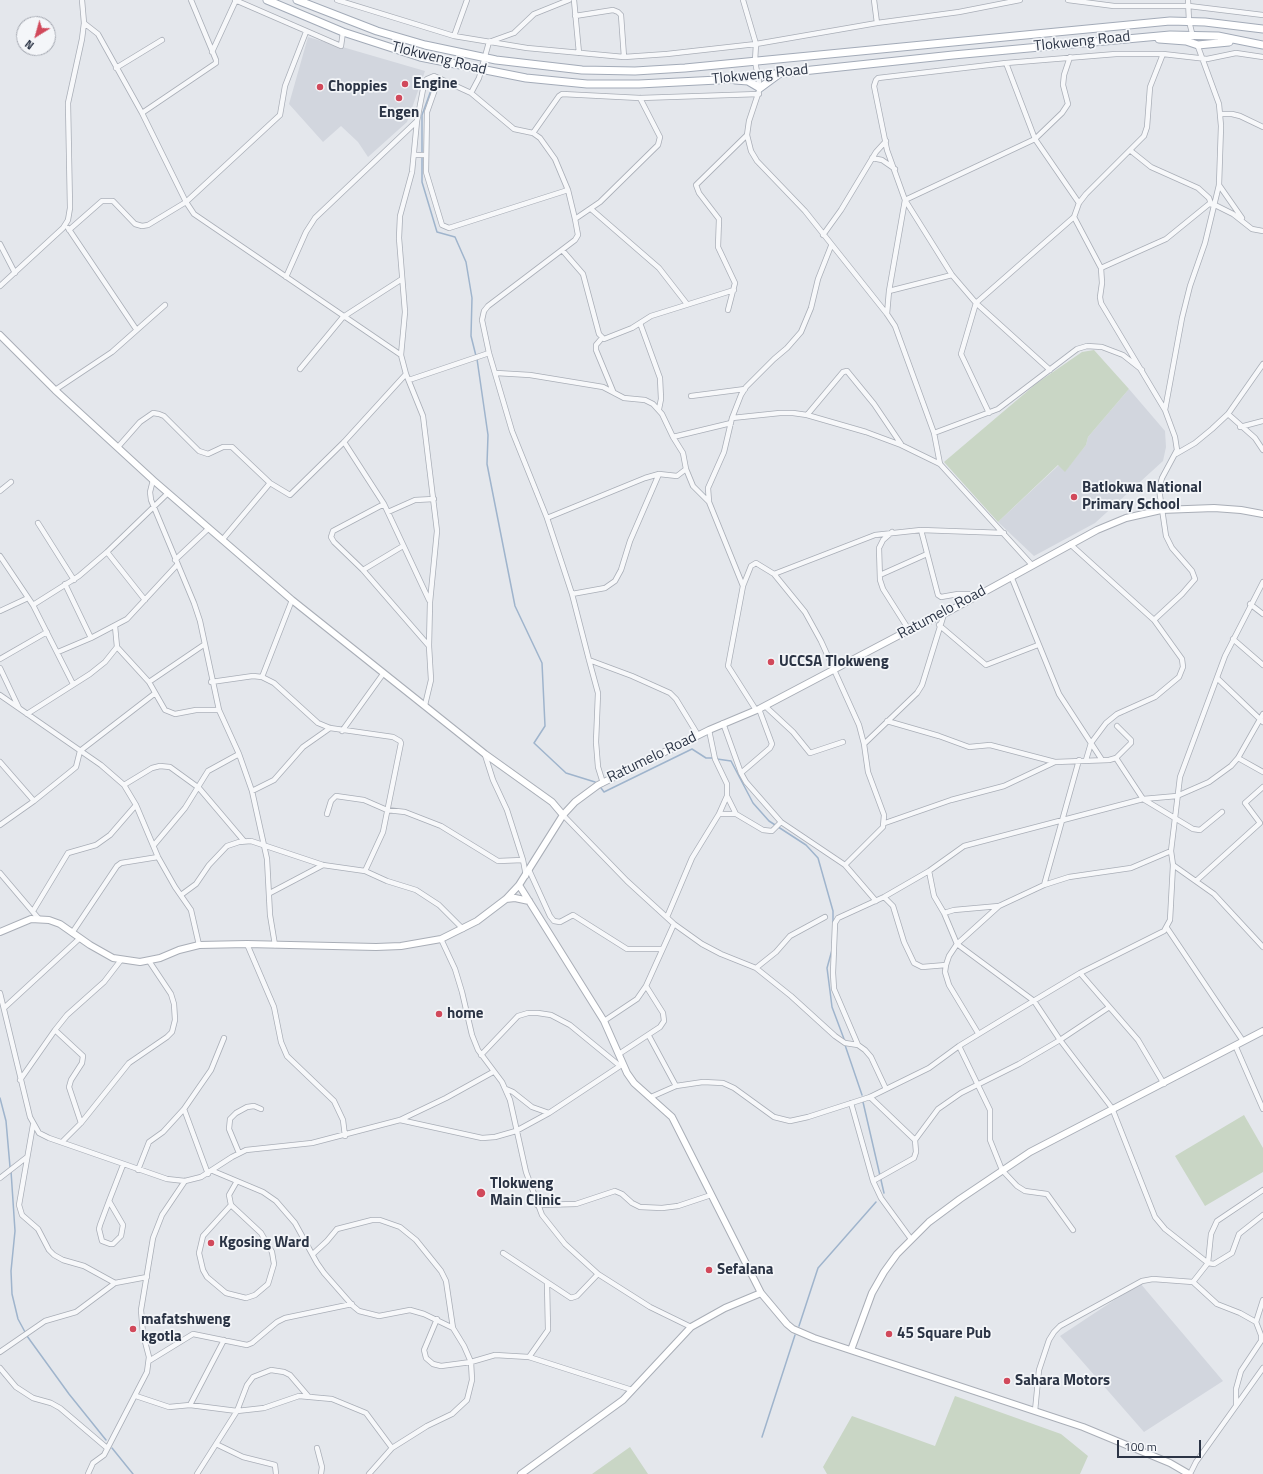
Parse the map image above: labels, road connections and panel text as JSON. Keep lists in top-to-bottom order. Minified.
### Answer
{"streets":{"main road":["Tlokweng Road"],"street":["Ratumelo Road"]},"places":["Engine","Choppies","Engen","Batlokwa National Primary School","UCCSA Tlokweng","home","Tlokweng Main Clinic","Kgosing Ward","Sefalana","mafatshweng kgotla","45 Square Pub","Sahara Motors"],"scale_bar":"100 m","north":"bottom left"}
